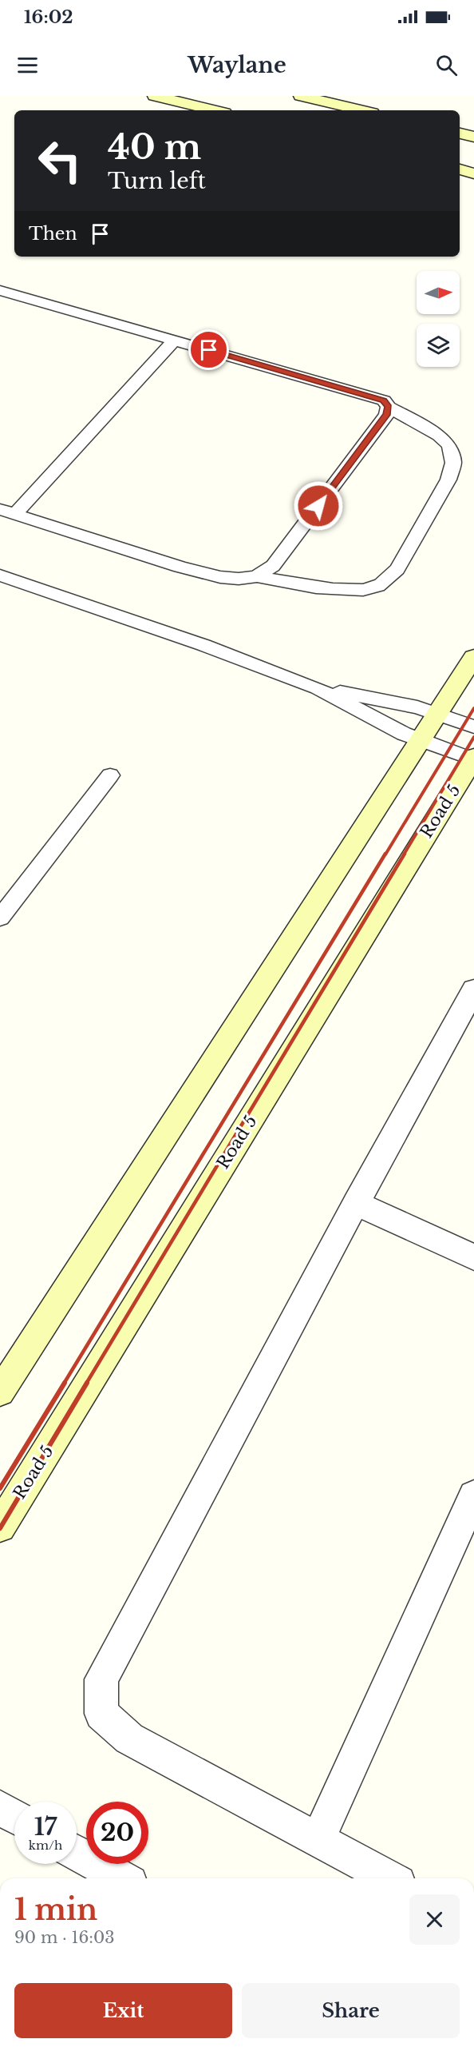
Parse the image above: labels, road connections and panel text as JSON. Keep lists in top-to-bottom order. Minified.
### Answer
{"streets":{"street":["Road 5"]},"north":"right","page":{"status":"16:02","header":"Waylane","turn":["40 m","Turn left"],"then":"Then","speed":"17 km/h","limit":"20","heading":["1 min","90 m · 16:03"],"buttons":["Exit","Share"]}}
